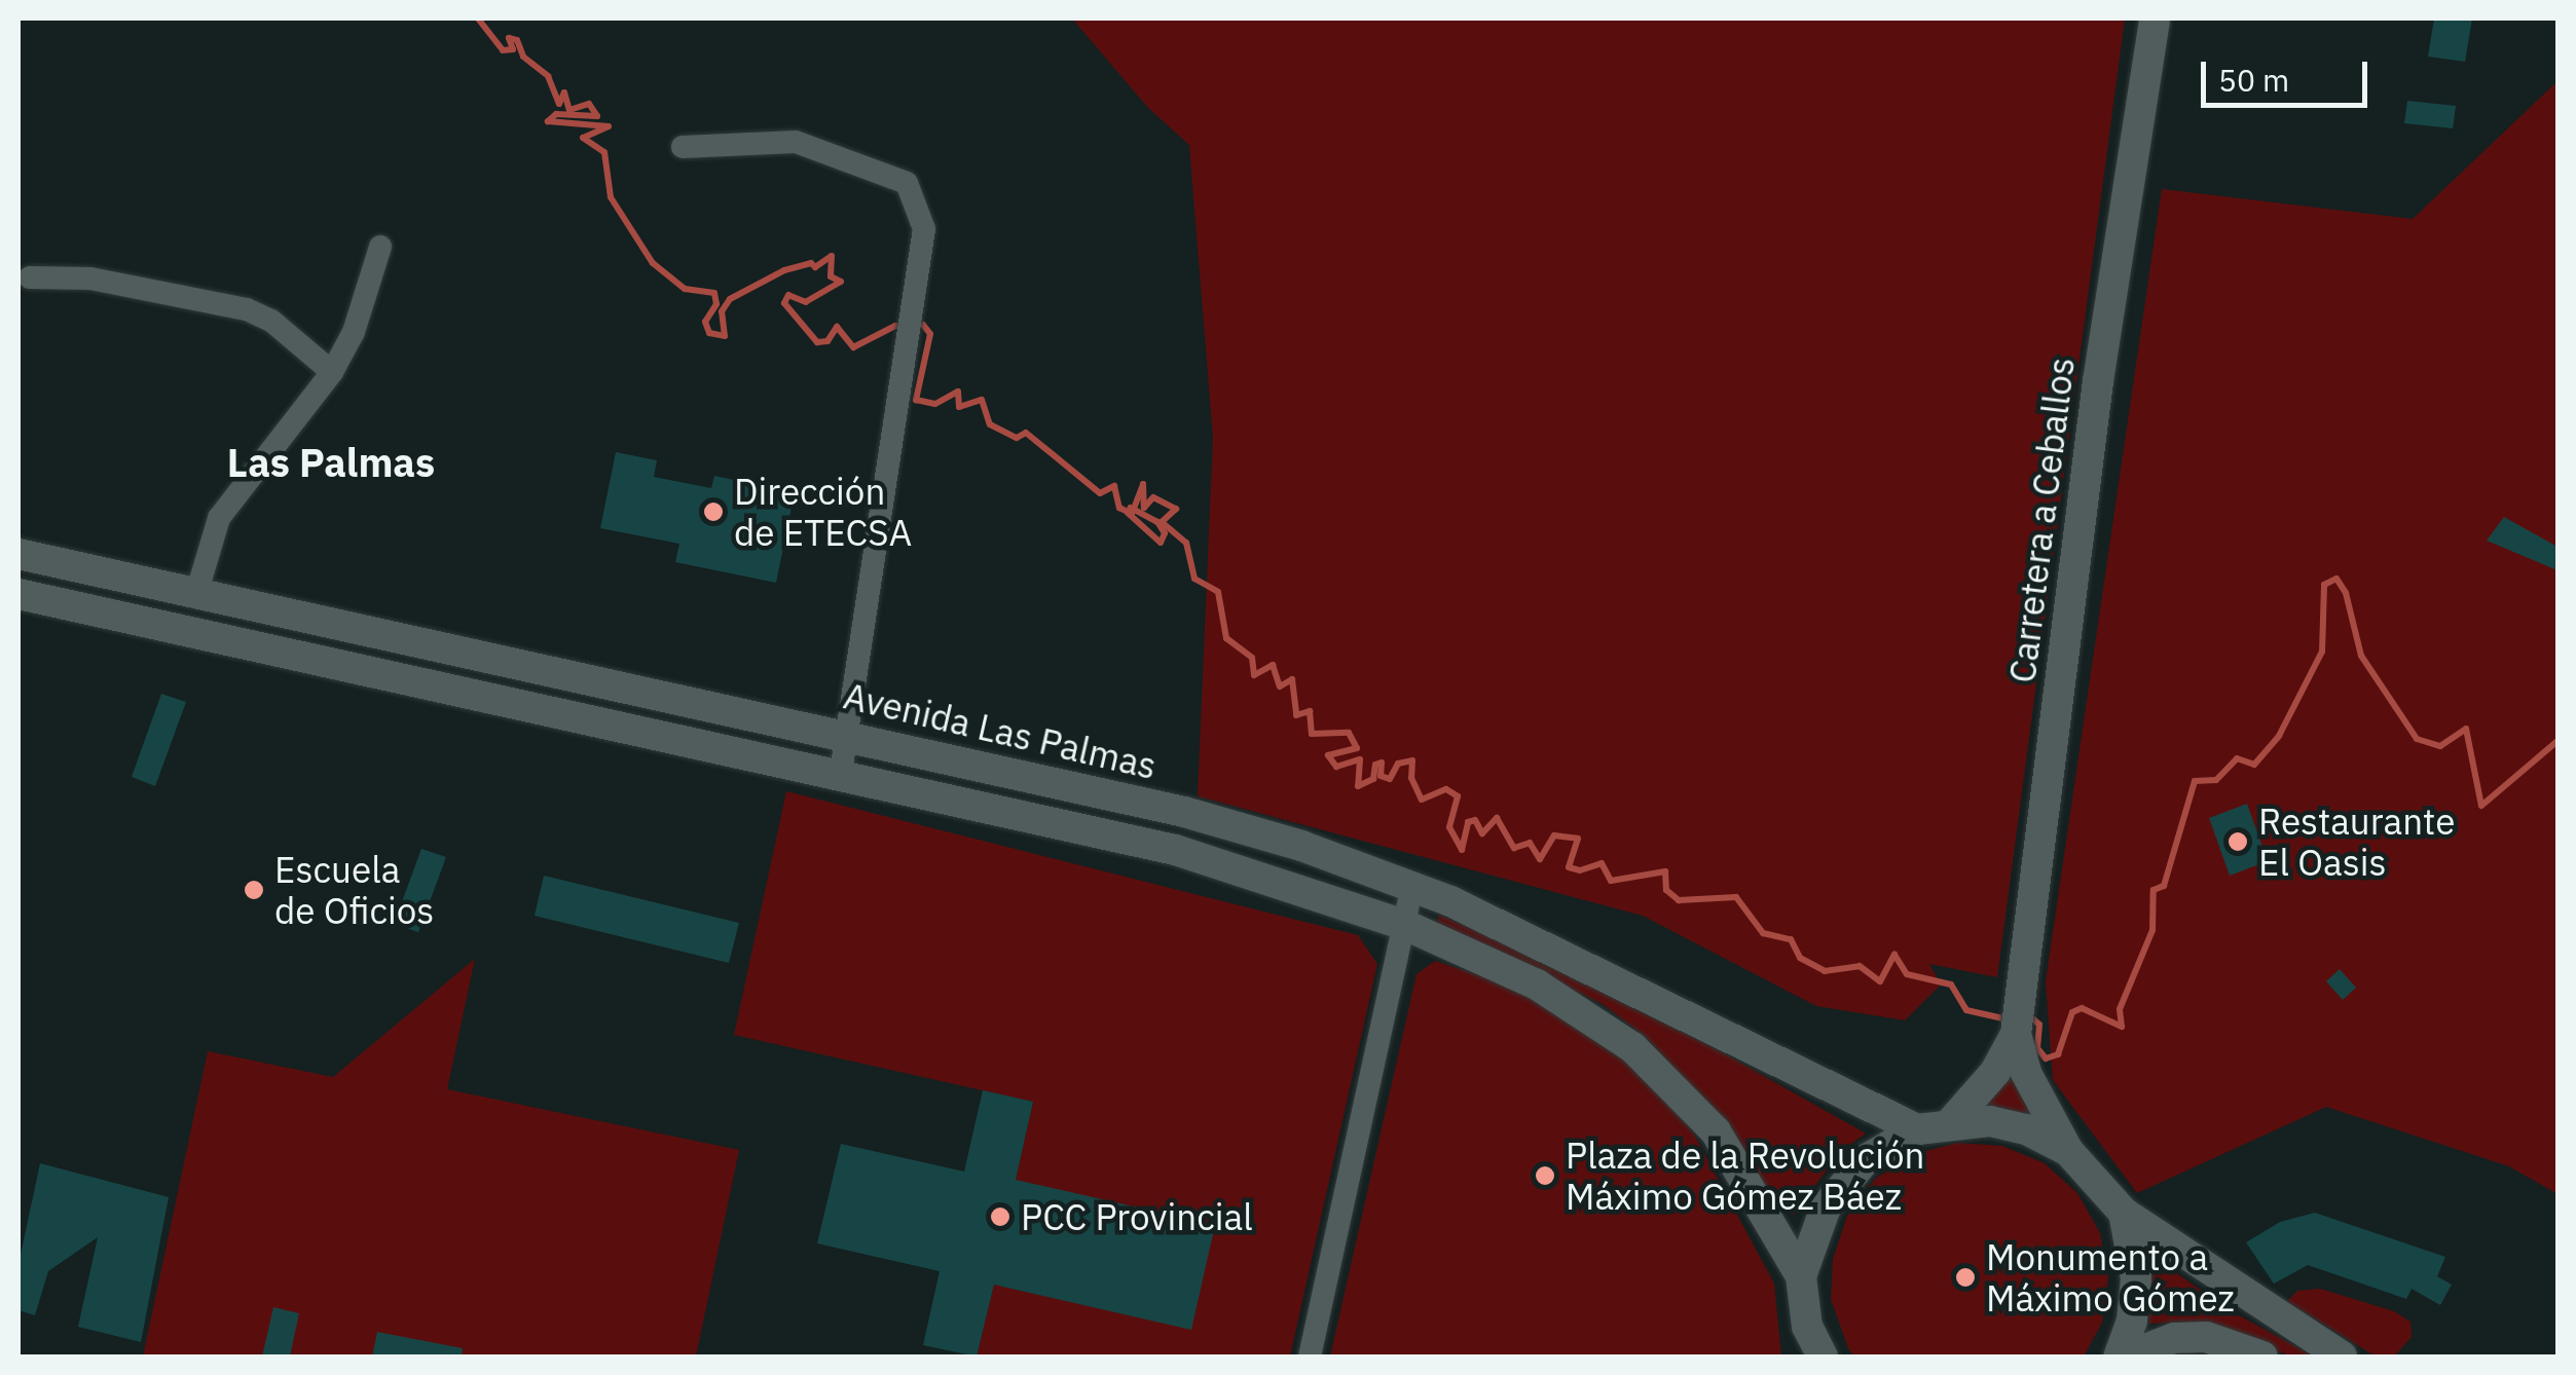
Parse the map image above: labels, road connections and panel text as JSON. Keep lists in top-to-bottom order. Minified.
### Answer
{"streets":{"street":["Carretera a Ceballos","Avenida Las Palmas"]},"districts":["Las Palmas"],"places":["Dirección de ETECSA","Restaurante El Oasis","Escuela de Oficios","Plaza de la Revolución Máximo Gómez Báez","PCC Provincial","Monumento a Máximo Gómez"],"scale_bar":"50 m"}
